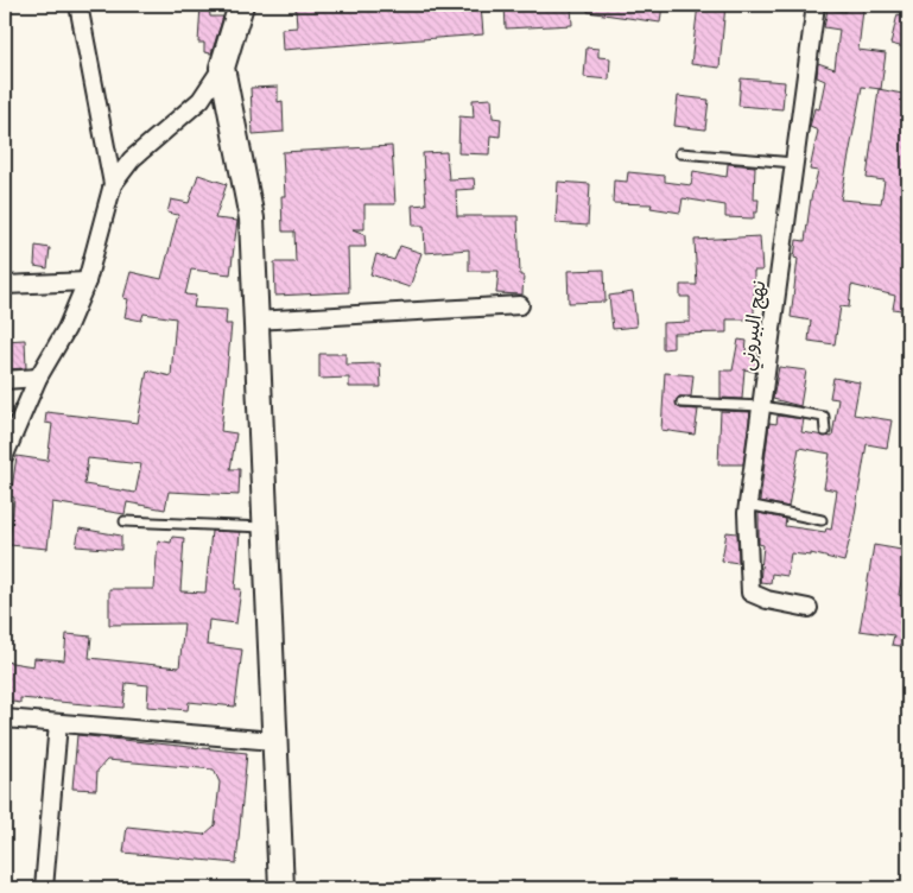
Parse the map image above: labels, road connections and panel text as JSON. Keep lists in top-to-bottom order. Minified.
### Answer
{"streets":{"street":["نهج البيروني"]}}
